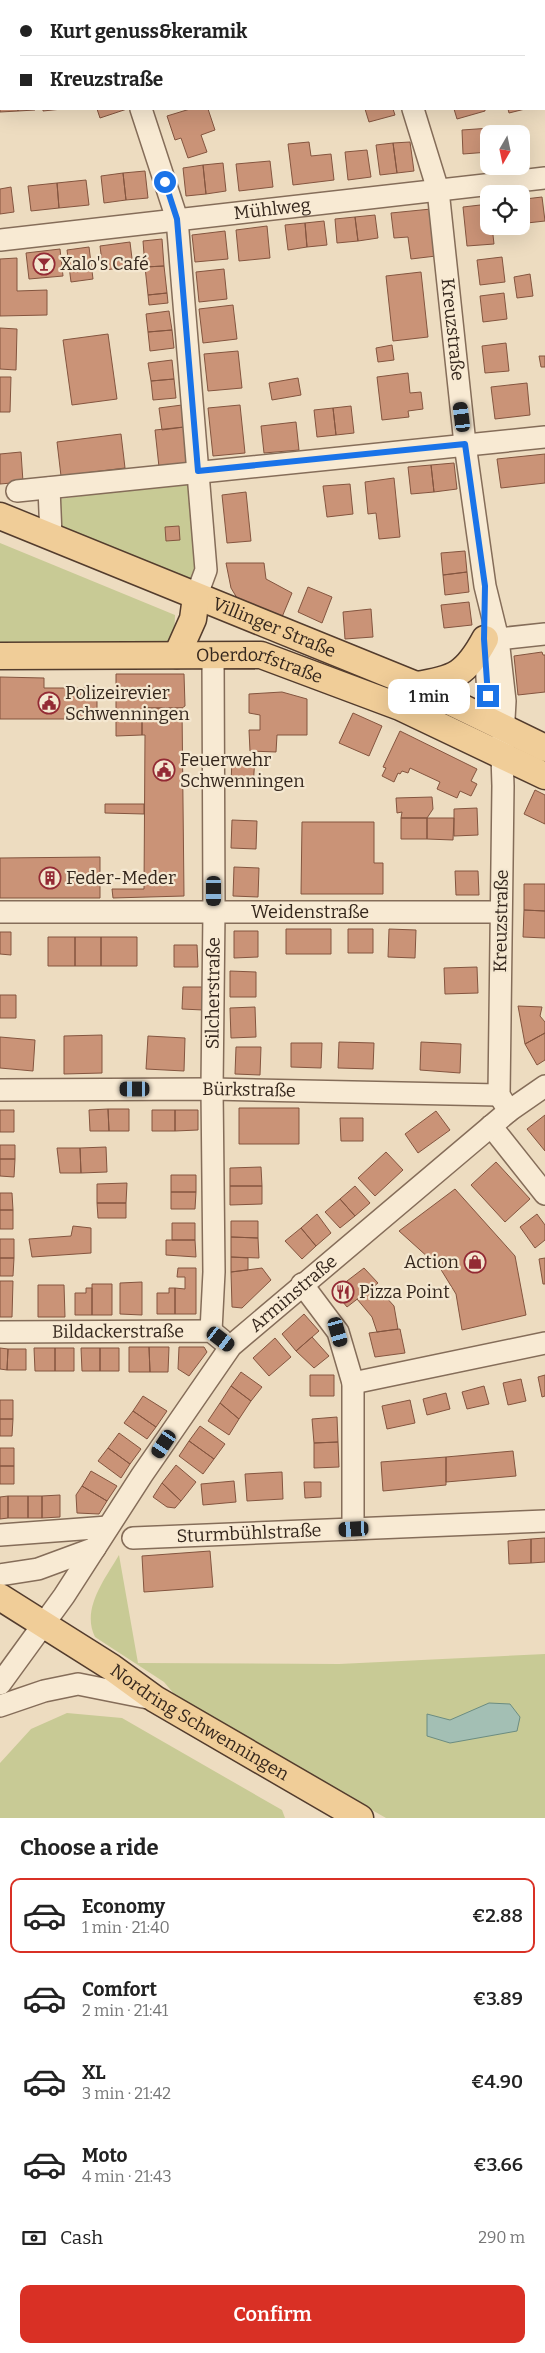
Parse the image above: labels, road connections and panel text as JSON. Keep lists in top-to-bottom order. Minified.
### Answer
{"streets":{"main road":["Villinger Straße","Oberdorfstraße","Nordring Schwenningen"],"street":["Mühlweg","Kreuzstraße","Weidenstraße","Silcherstraße","Bürkstraße","Arminstraße","Bildackerstraße","Sturmbühlstraße"]},"crossings":[["Mühlweg","Kreuzstraße"],["Kreuzstraße","Villinger Straße"],["Kreuzstraße","Oberdorfstraße"],["Kreuzstraße","Weidenstraße"],["Kreuzstraße","Bürkstraße"],["Kreuzstraße","Arminstraße"],["Oberdorfstraße","Silcherstraße"],["Weidenstraße","Silcherstraße"],["Silcherstraße","Bürkstraße"],["Silcherstraße","Bildackerstraße"],["Bürkstraße","Arminstraße"],["Arminstraße","Nordring Schwenningen"]],"places":{"bar":["Xalo's Café"],"public building":["Polizeirevier Schwenningen","Feuerwehr Schwenningen"],"building":["Feder-Meder"],"shop":["Action"],"restaurant":["Pizza Point"]},"north":"bottom","page":{"banner":["Kurt genuss&keramik","Kreuzstraße"],"bubble":"1 min","heading":"Choose a ride","list":[{"name":"Economy","note":"1 min · 21:40","value":"€2.88"},{"name":"Comfort","note":"2 min · 21:41","value":"€3.89"},{"name":"XL","note":"3 min · 21:42","value":"€4.90"},{"name":"Moto","note":"4 min · 21:43","value":"€3.66"}],"pay":["Cash","290 m"],"buttons":"Confirm"}}
